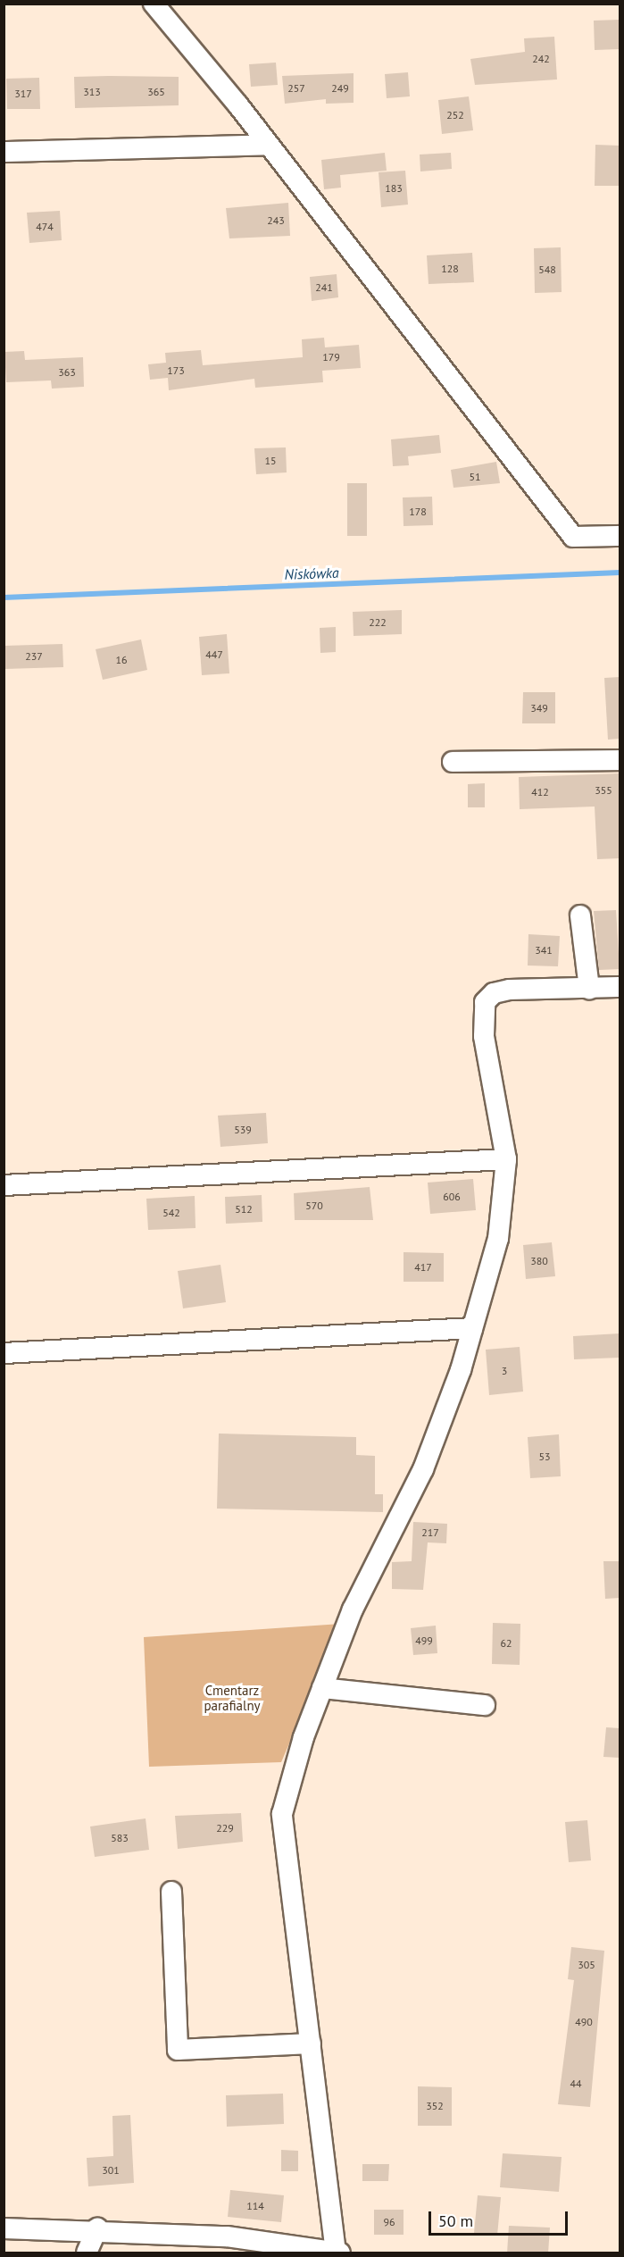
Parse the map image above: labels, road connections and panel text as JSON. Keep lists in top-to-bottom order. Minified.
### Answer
{"water":["Niskówka"],"parks":["Cmentarz parafialny"],"house_numbers":["242","257","249","313","365","317","252","183","243","474","128","548","241","179","173","363","15","51","178","222","447","237","16","349","355","412","341","539","606","570","512","542","380","417","3","53","217","499","62","229","583","305","490","44","352","301","114","96"],"scale_bar":"50 m"}
